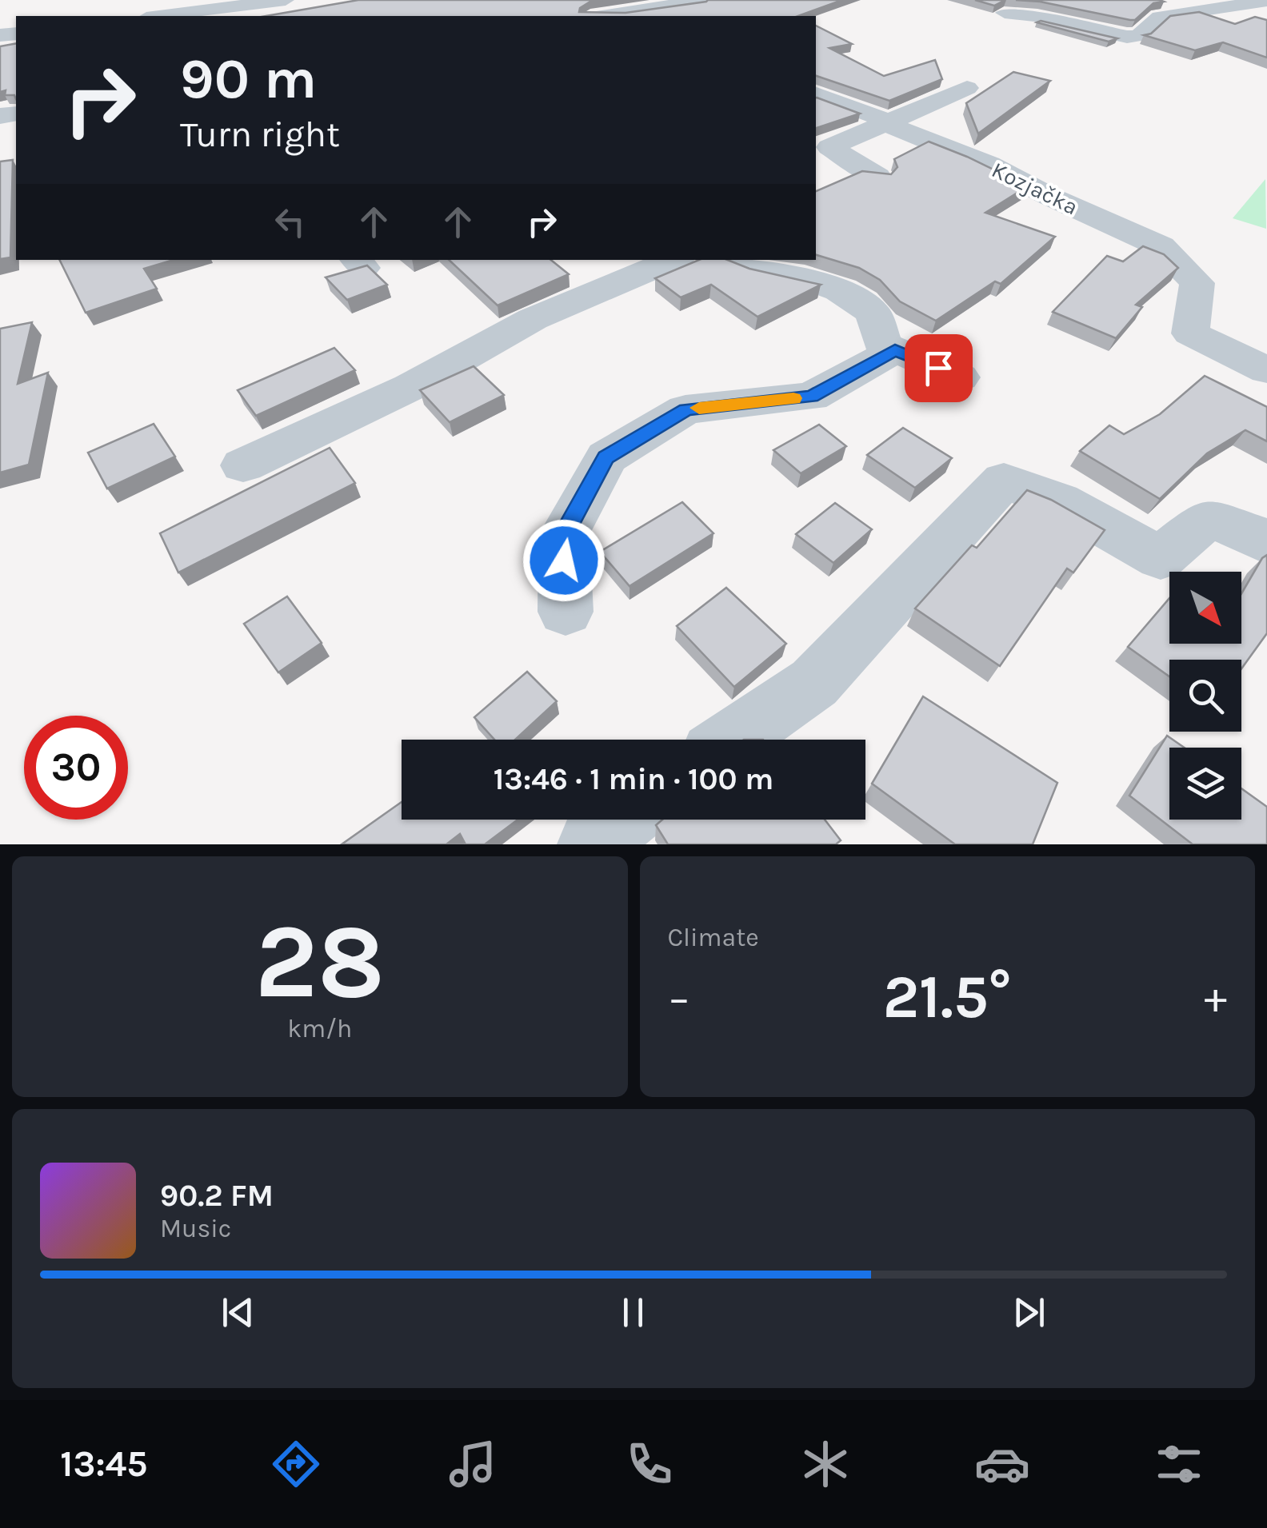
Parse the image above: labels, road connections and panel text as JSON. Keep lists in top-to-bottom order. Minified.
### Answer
{"streets":{"street":["Kozjačka"]},"north":"bottom right","page":{"turn":["90 m","Turn right"],"limit":"30","trip":"13:46 · 1 min · 100 m","tile":[["28","km/h"],"Climate"],"heat":["−","21.5°","+"],"song":["90.2 FM","Music"],"tabs":"13:45"}}
